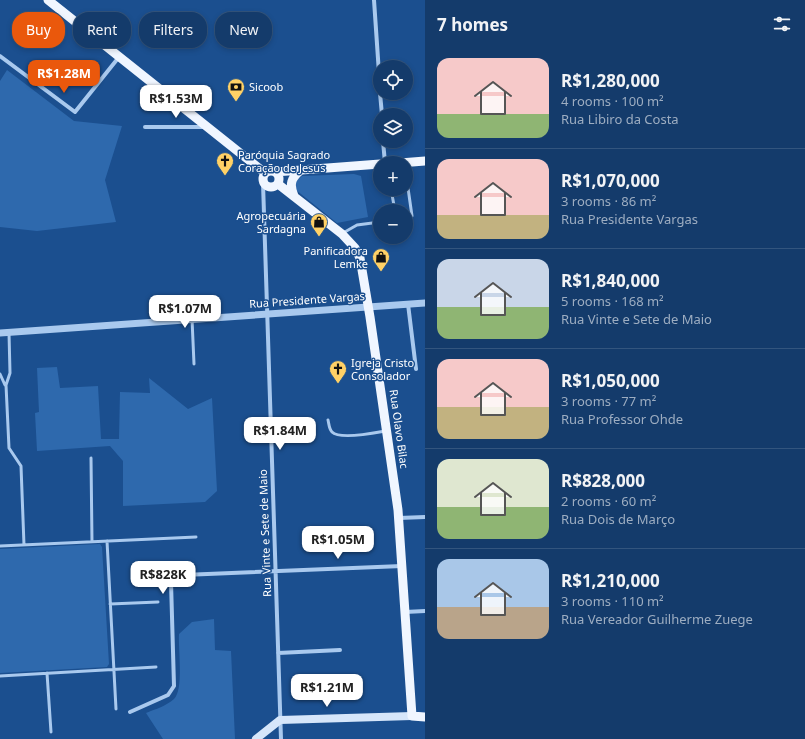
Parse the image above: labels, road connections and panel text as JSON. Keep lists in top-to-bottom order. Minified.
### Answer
{"streets":{"main road":["Rua Olavo Bilac"],"street":["Rua Presidente Vargas","Rua Vinte e Sete de Maio"]},"crossings":[["Rua Presidente Vargas","Rua Olavo Bilac"],["Rua Presidente Vargas","Rua Vinte e Sete de Maio"],["Rua Olavo Bilac","Rua Vinte e Sete de Maio"]],"places":{"bank":["Sicoob"],"church":["Paróquia Sagrado Coração de Jesus","Igreja Cristo Consolador"],"shop":["Agropecuária Sardagna","Panificadora Lemke"]},"page":{"heading":"7 homes","chip":["Buy","Rent","Filters","New"],"list":[{"name":"R$1,280,000","note":"4 rooms · 100 m² · Rua Libiro da Costa"},{"name":"R$1,070,000","note":"3 rooms · 86 m² · Rua Presidente Vargas"},{"name":"R$1,840,000","note":"5 rooms · 168 m² · Rua Vinte e Sete de Maio"},{"name":"R$1,050,000","note":"3 rooms · 77 m² · Rua Professor Ohde"},{"name":"R$828,000","note":"2 rooms · 60 m² · Rua Dois de Março"},{"name":"R$1,210,000","note":"3 rooms · 110 m² · Rua Vereador Guilherme Zuege"}],"map_buttons":["+","−"],"price":["R$1.28M","R$1.53M","R$1.07M","R$1.84M","R$1.05M","R$828K","R$1.21M"]}}
